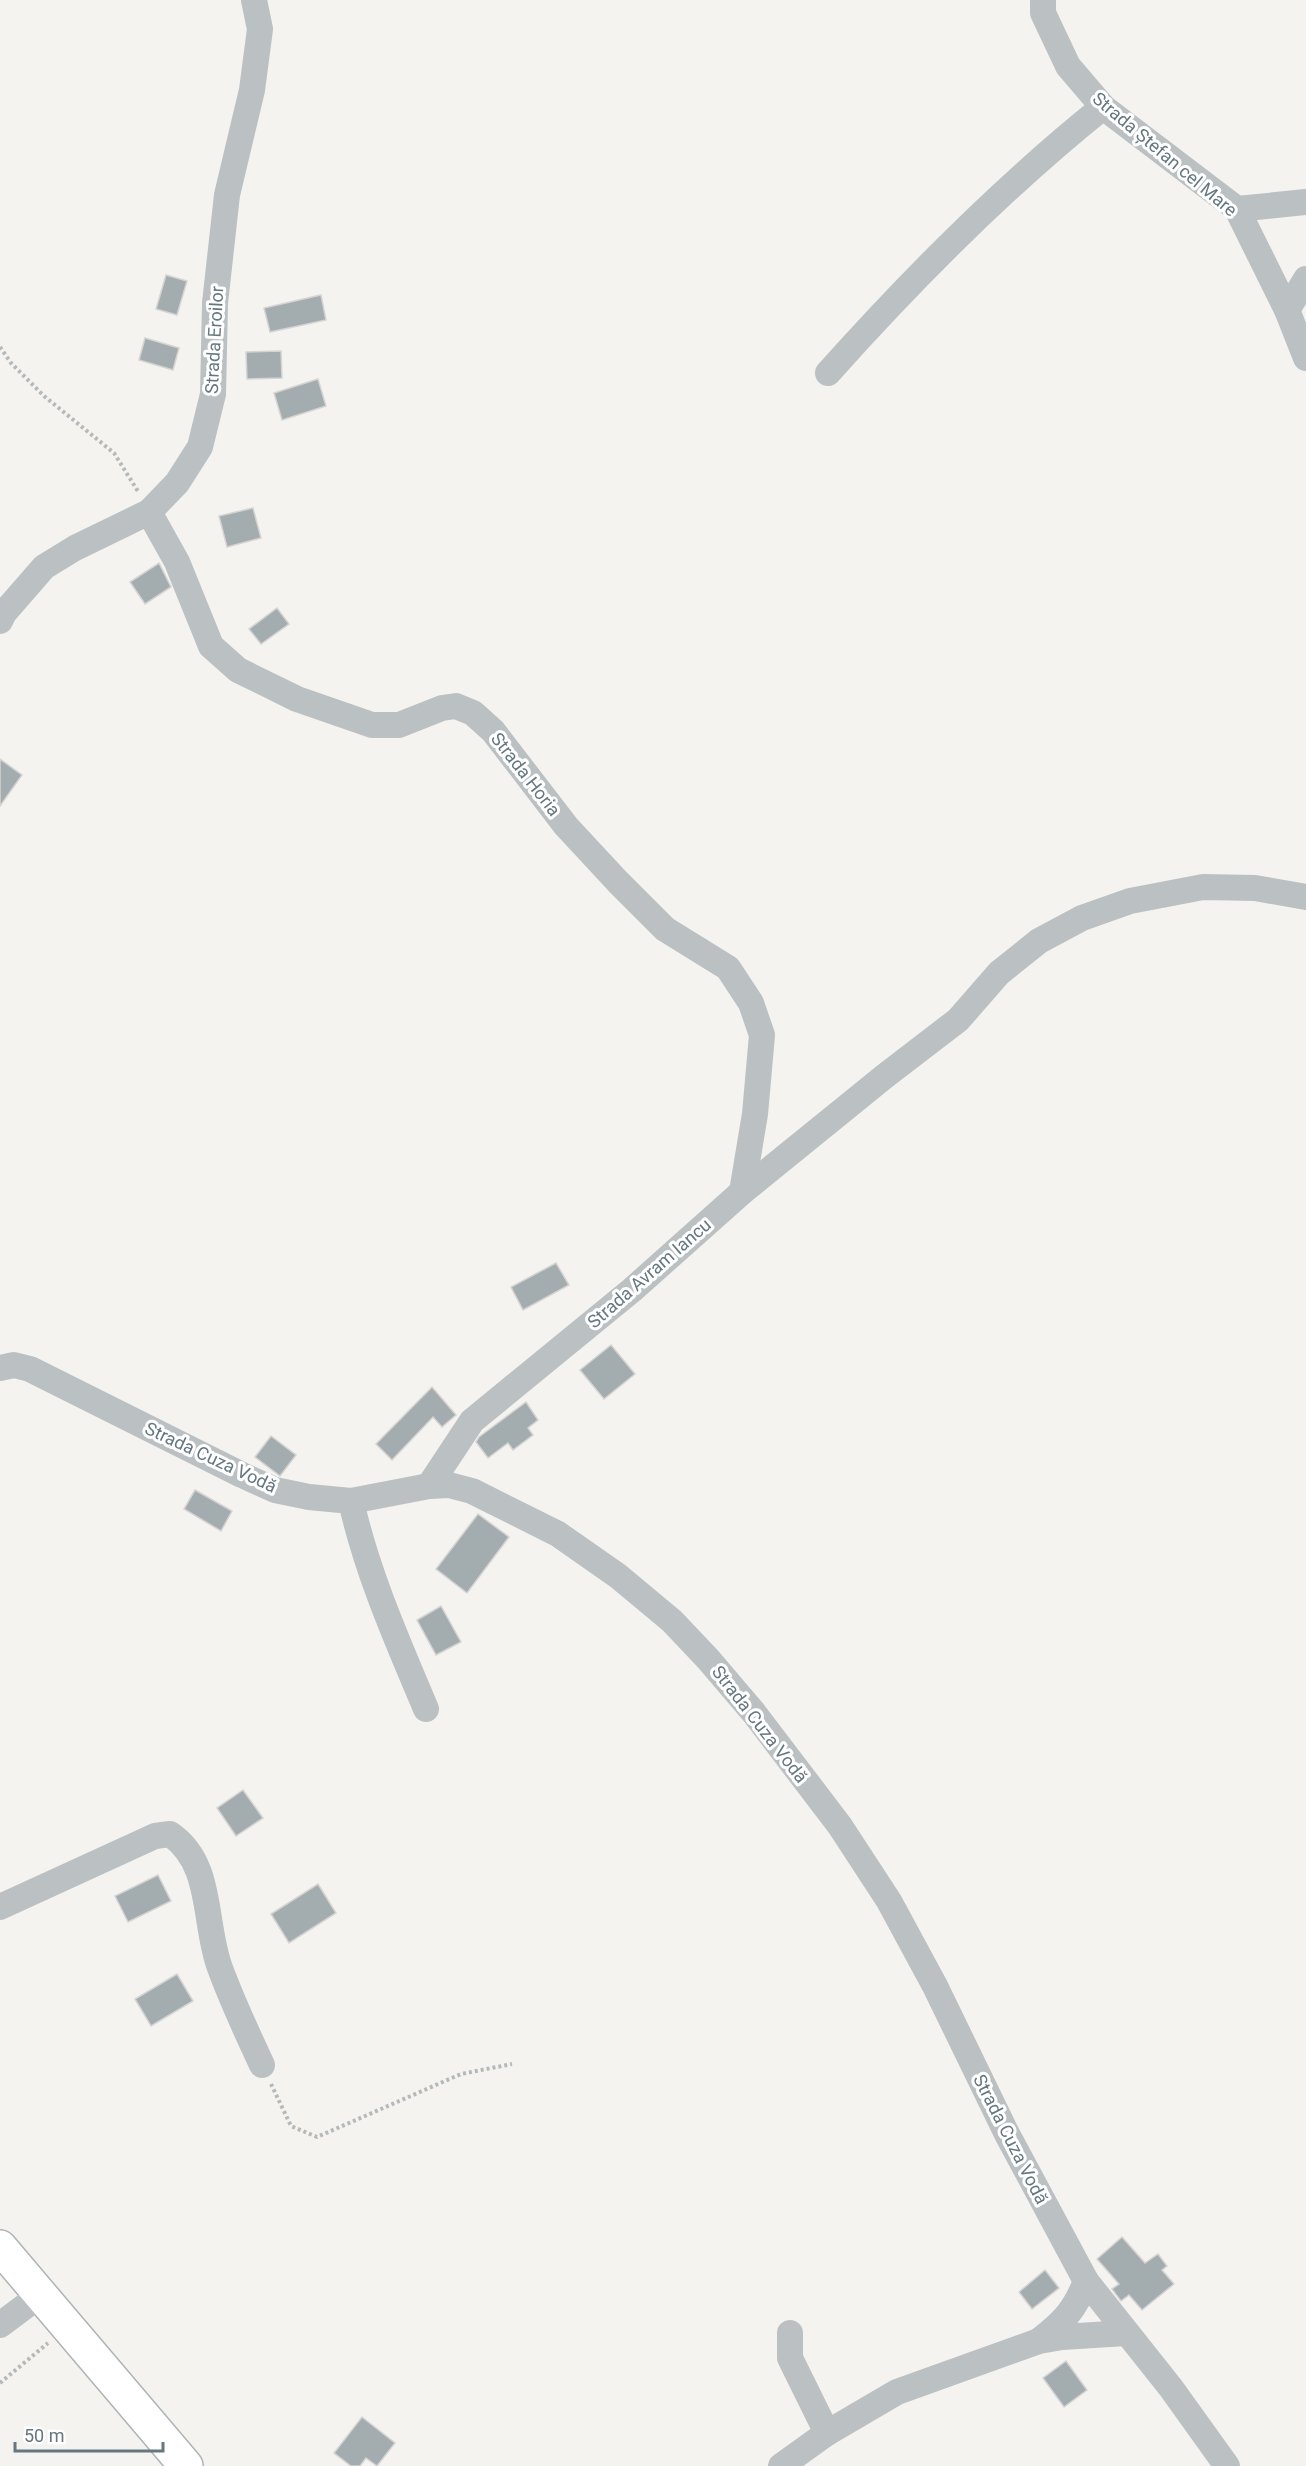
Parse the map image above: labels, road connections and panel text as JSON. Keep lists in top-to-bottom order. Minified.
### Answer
{"streets":{"street":["Strada Ștefan cel Mare","Strada Eroilor","Strada Horia","Strada Avram Iancu","Strada Cuza Vodă"]},"crossings":[["Strada Eroilor","Strada Horia"],["Strada Horia","Strada Avram Iancu"],["Strada Avram Iancu","Strada Cuza Vodă"]],"scale_bar":"50 m"}
